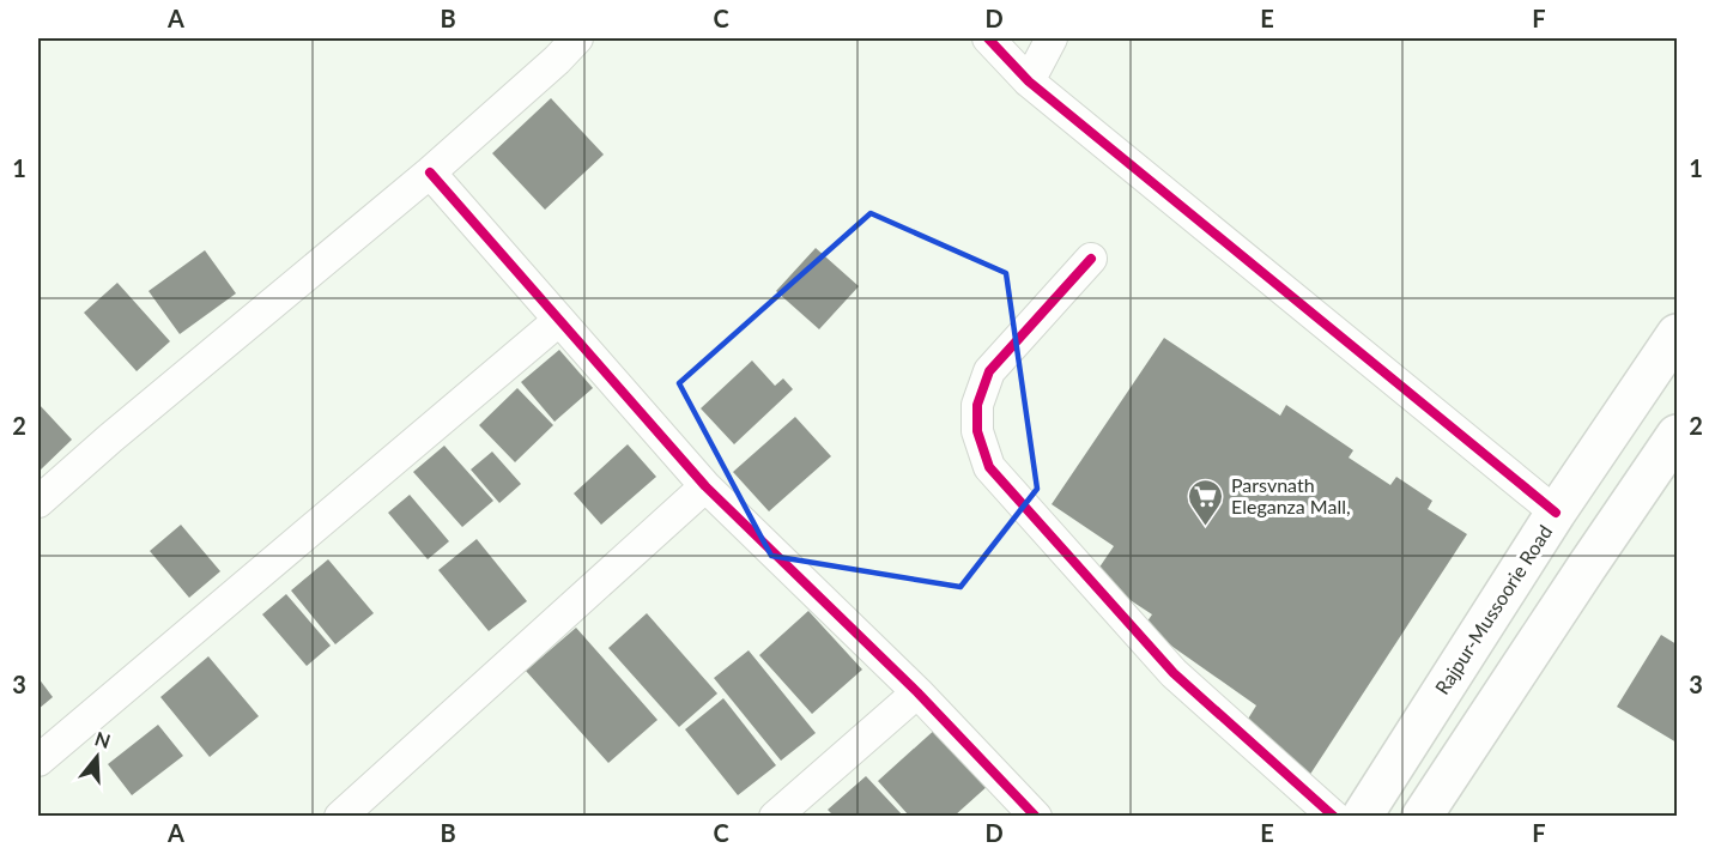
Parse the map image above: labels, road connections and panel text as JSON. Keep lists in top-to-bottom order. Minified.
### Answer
{"streets":{"main road":["Rajpur-Mussoorie Road"]},"places":{"supermarket":["Parsvnath Eleganza Mall,"]},"north":"top","grid":{"columns":["A","B","C","D","E","F"],"rows":["1","2","3"]}}
